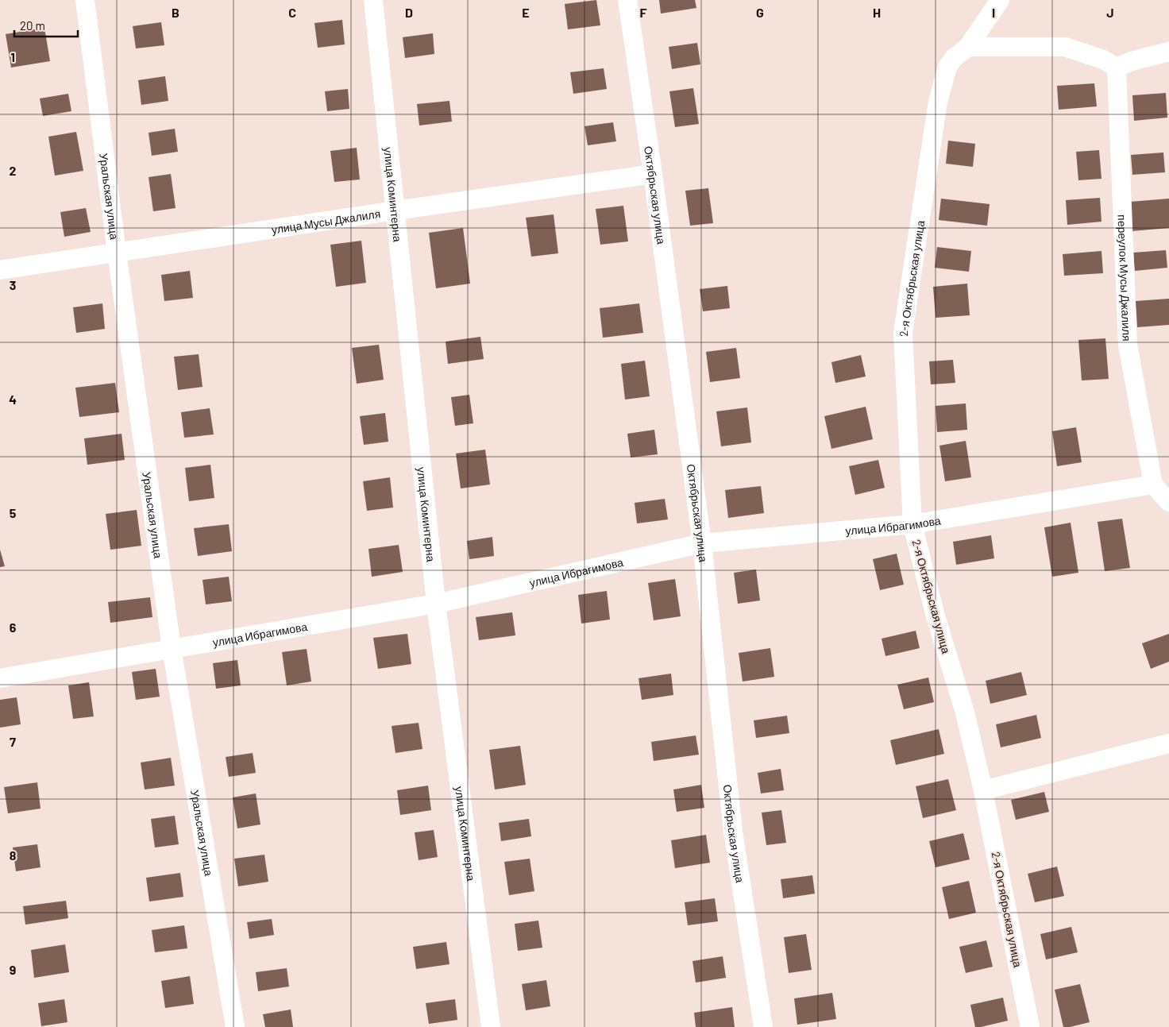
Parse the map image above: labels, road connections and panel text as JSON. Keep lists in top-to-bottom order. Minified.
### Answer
{"streets":{"street":["улица Коминтерна","Октябрьская улица","Уральская улица","улица Мусы Джалиля","переулок Мусы Джалиля","2-я Октябрьская улица","улица Ибрагимова"]},"crossings":[["улица Коминтерна","улица Мусы Джалиля"],["улица Коминтерна","улица Ибрагимова"],["Октябрьская улица","улица Мусы Джалиля"],["Октябрьская улица","улица Ибрагимова"],["Уральская улица","улица Мусы Джалиля"],["Уральская улица","улица Ибрагимова"],["переулок Мусы Джалиля","улица Ибрагимова"],["2-я Октябрьская улица","улица Ибрагимова"]],"scale_bar":"20 m","grid":{"columns":["B","C","D","E","F","G","H","I","J"],"rows":["1","2","3","4","5","6","7","8","9"]}}
